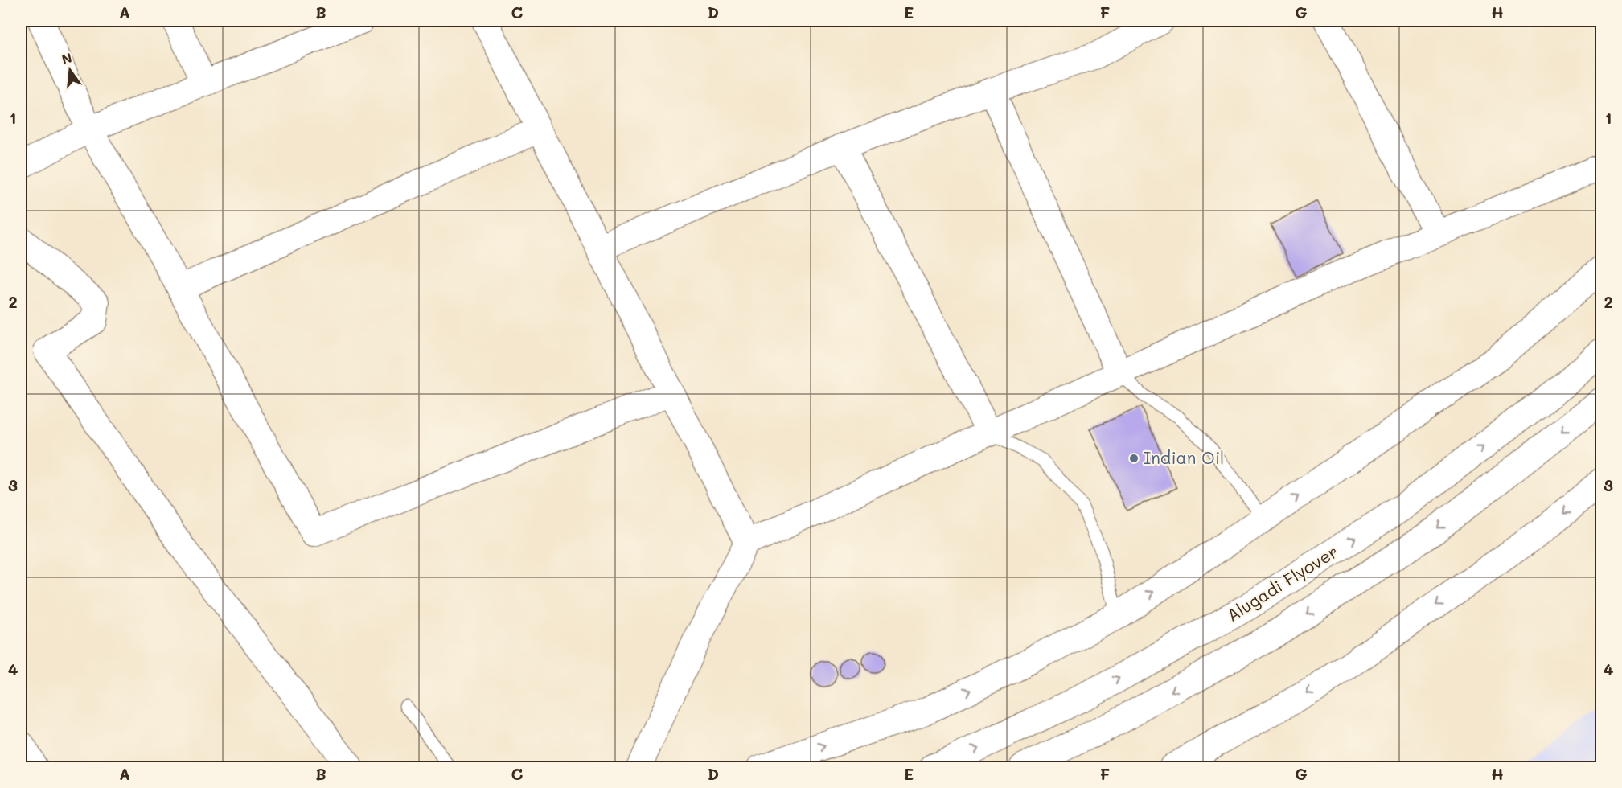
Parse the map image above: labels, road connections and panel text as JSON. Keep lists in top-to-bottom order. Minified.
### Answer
{"streets":{"main road":["Alugadi Flyover"]},"places":["Indian Oil"],"north":"top","grid":{"columns":["A","B","C","D","E","F","G","H"],"rows":["1","2","3","4"]}}
